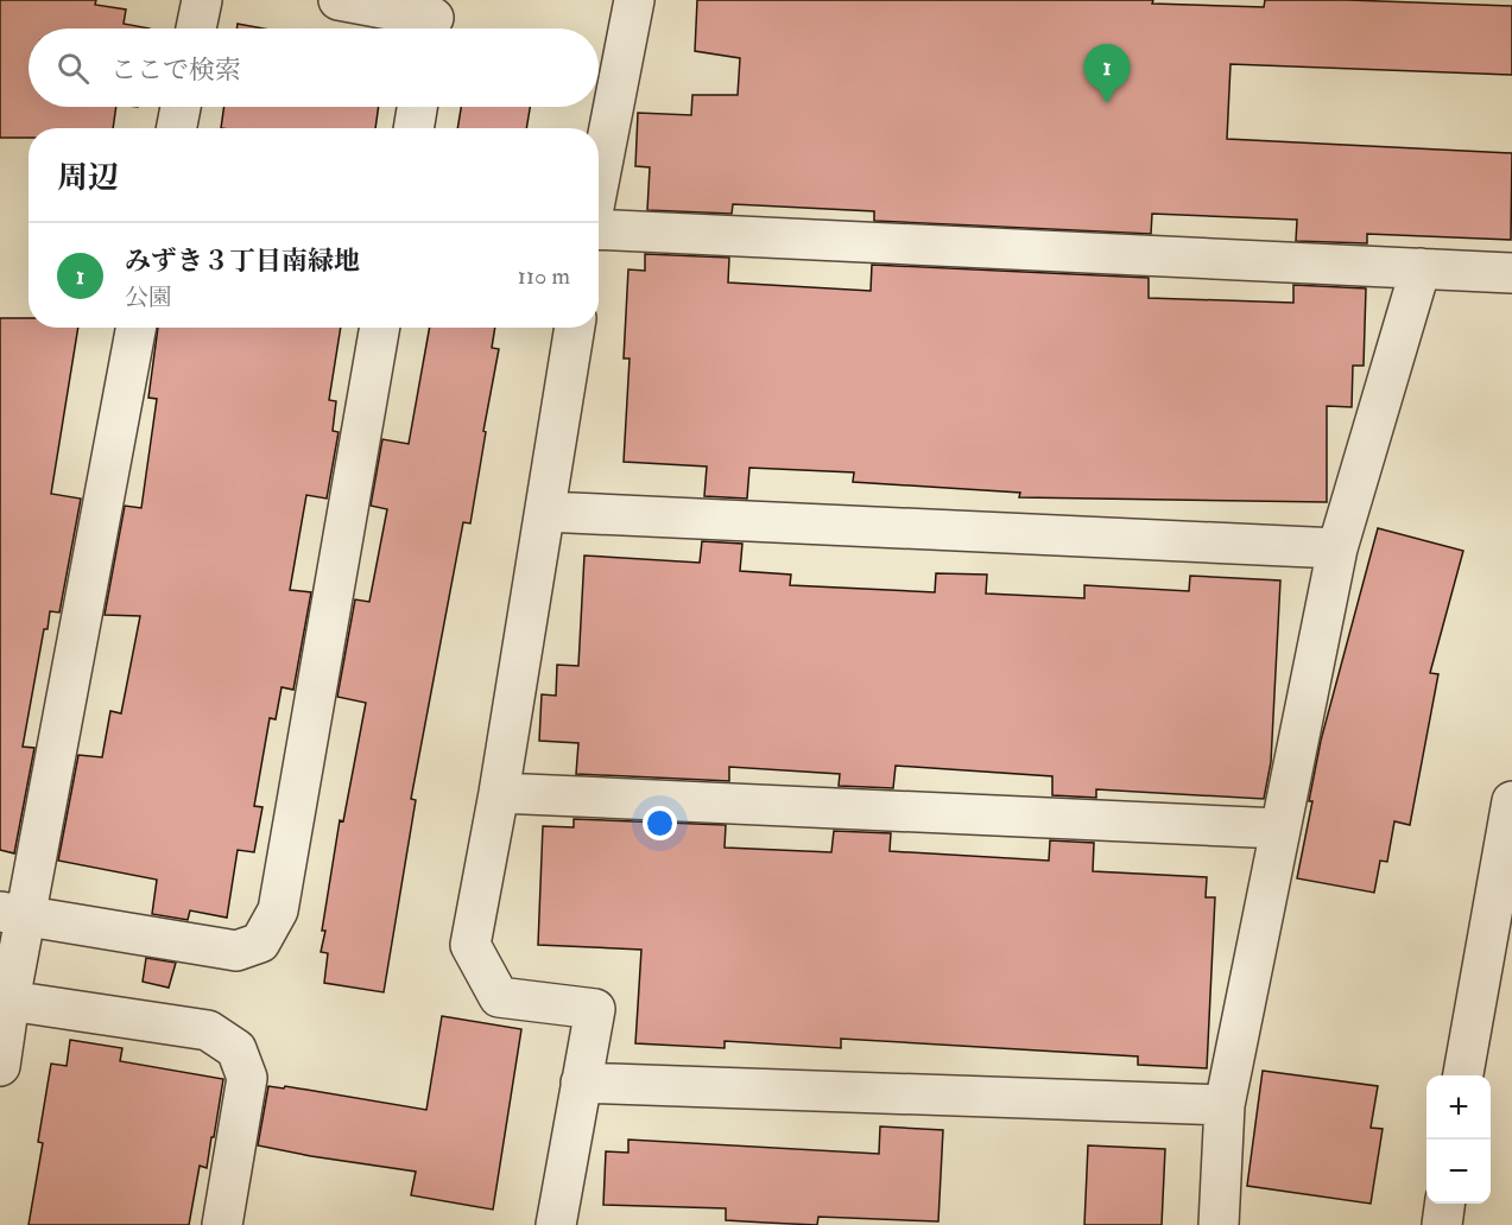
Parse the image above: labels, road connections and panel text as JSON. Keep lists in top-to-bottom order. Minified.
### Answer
{"page":{"search":"ここで検索","pins":"1","heading":"周辺","list":[{"mark":"1","name":"みずき３丁目南緑地","note":"公園","value":"110 m"}],"map_buttons":["+","−"]}}
